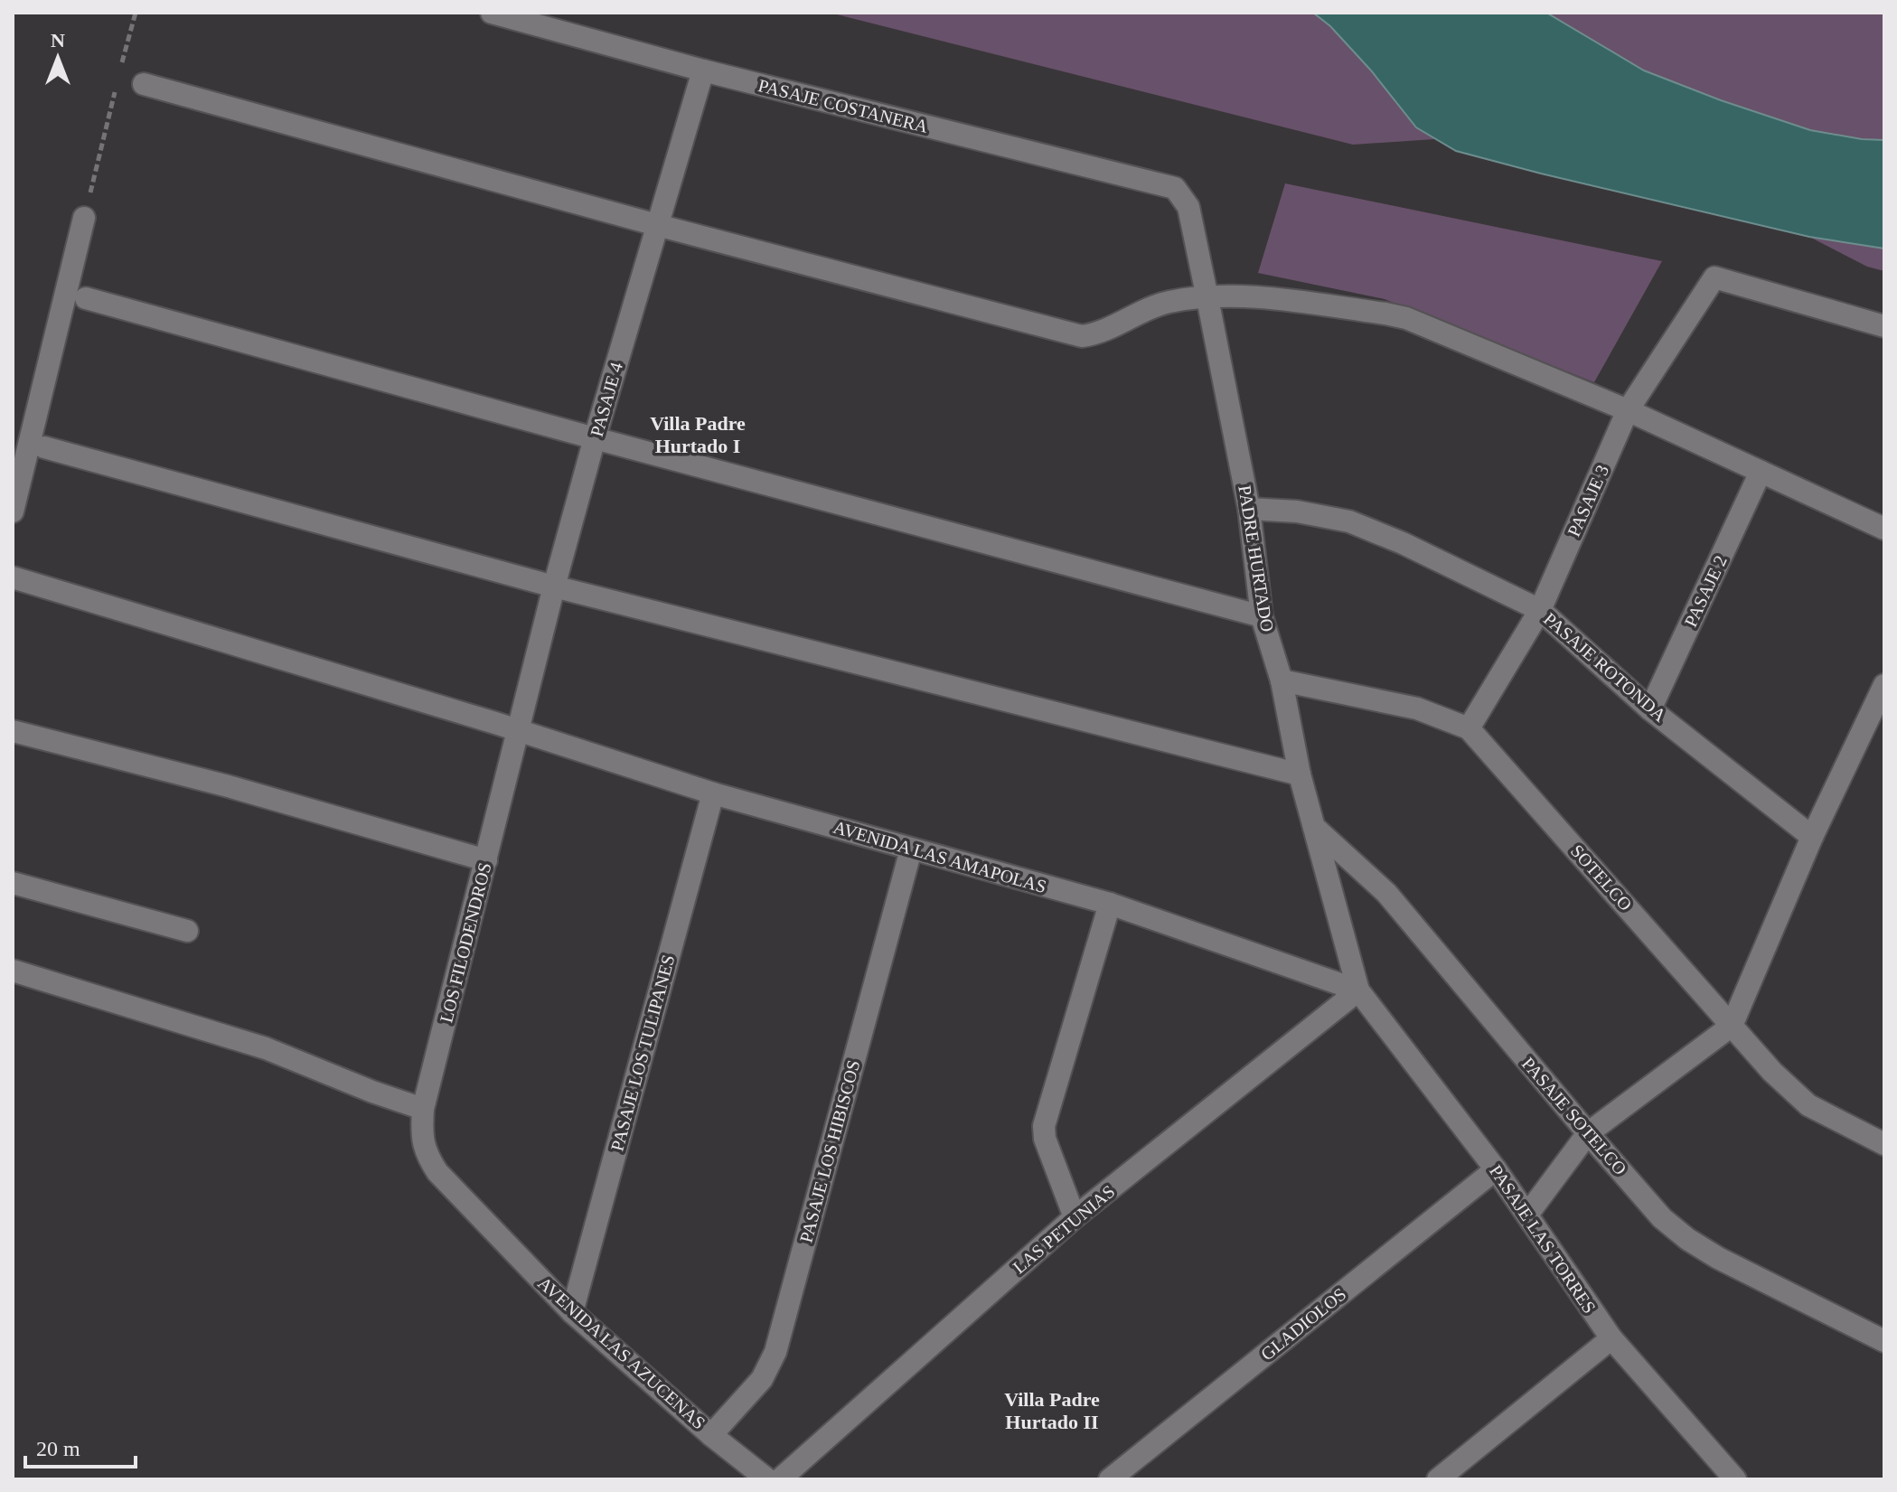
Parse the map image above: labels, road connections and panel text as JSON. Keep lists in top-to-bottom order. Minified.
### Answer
{"streets":{"street":["PASAJE COSTANERA","PASAJE 4","PASAJE 3","PADRE HURTADO","PASAJE 2","PASAJE ROTONDA","AVENIDA LAS AMAPOLAS","SOTELCO","LOS FILODENDROS","PASAJE LOS TULIPANES","PASAJE SOTELCO","PASAJE LOS HIBISCOS","LAS PETUNIAS","PASAJE LAS TORRES","GLADIOLOS","AVENIDA LAS AZUCENAS"]},"crossings":[["PASAJE COSTANERA","PASAJE 4"],["PASAJE COSTANERA","PADRE HURTADO"],["PASAJE 4","AVENIDA LAS AMAPOLAS"],["PASAJE 4","LOS FILODENDROS"],["PASAJE 3","PASAJE ROTONDA"],["PASAJE 3","SOTELCO"],["PADRE HURTADO","PASAJE ROTONDA"],["PADRE HURTADO","AVENIDA LAS AMAPOLAS"],["PADRE HURTADO","SOTELCO"],["PADRE HURTADO","PASAJE SOTELCO"],["PADRE HURTADO","LAS PETUNIAS"],["PADRE HURTADO","PASAJE LAS TORRES"],["PASAJE 2","PASAJE ROTONDA"],["AVENIDA LAS AMAPOLAS","LOS FILODENDROS"],["AVENIDA LAS AMAPOLAS","PASAJE LOS TULIPANES"],["AVENIDA LAS AMAPOLAS","PASAJE LOS HIBISCOS"],["AVENIDA LAS AMAPOLAS","LAS PETUNIAS"],["AVENIDA LAS AMAPOLAS","PASAJE LAS TORRES"],["LOS FILODENDROS","AVENIDA LAS AZUCENAS"],["PASAJE LOS TULIPANES","AVENIDA LAS AZUCENAS"],["PASAJE LOS HIBISCOS","AVENIDA LAS AZUCENAS"],["LAS PETUNIAS","PASAJE LAS TORRES"],["PASAJE LAS TORRES","GLADIOLOS"]],"districts":["Villa Padre Hurtado I","Villa Padre Hurtado II"],"scale_bar":"20 m","north":"top"}
